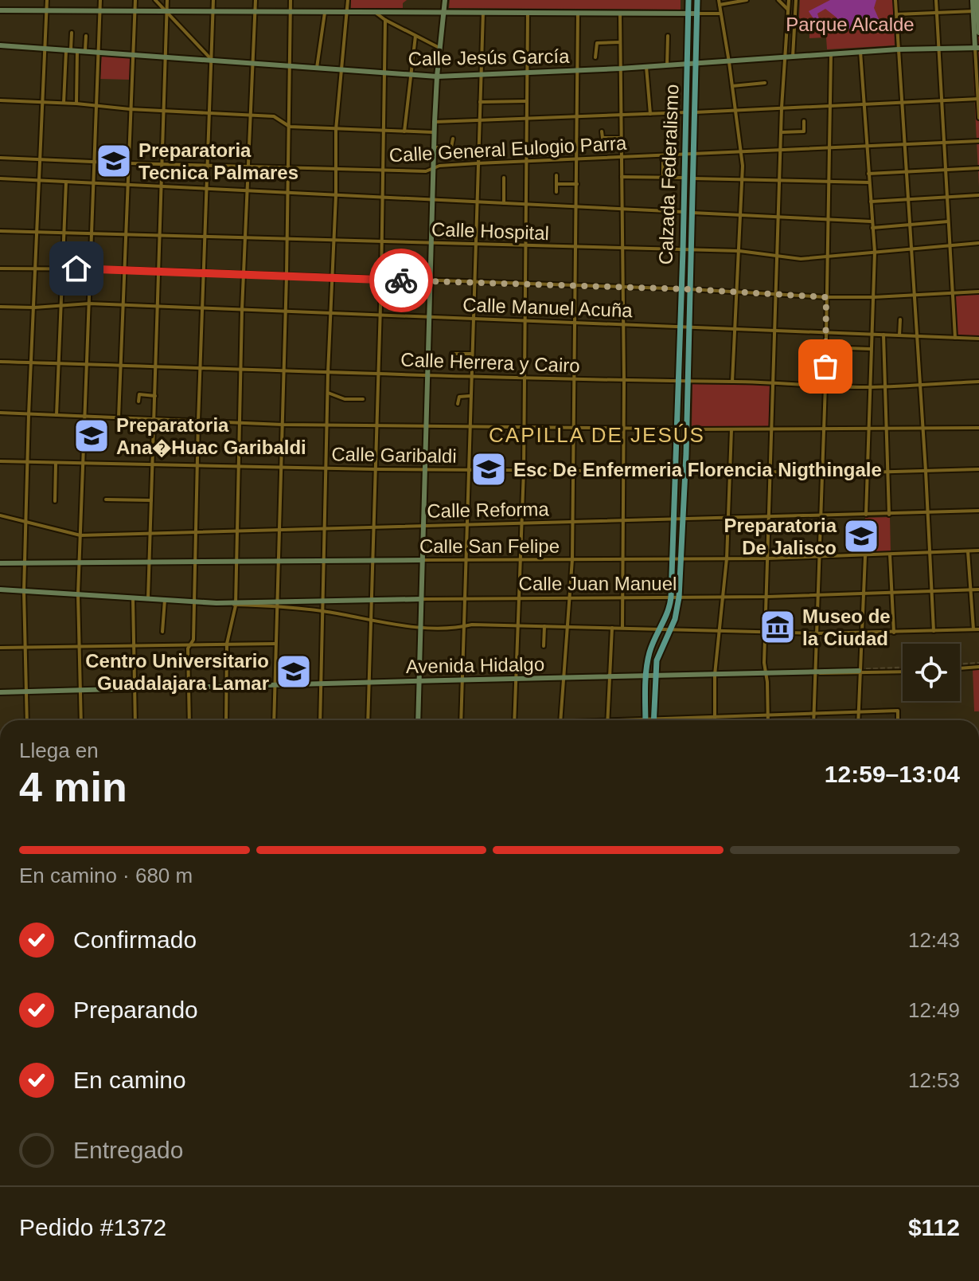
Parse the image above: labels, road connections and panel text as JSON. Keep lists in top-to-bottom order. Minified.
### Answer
{"streets":{"main road":["Calle Jesús García","Calzada Federalismo","Calle San Felipe","Calle Juan Manuel","Avenida Hidalgo"],"street":["Calle General Eulogio Parra","Calle Hospital","Calle Manuel Acuña","Calle Herrera y Cairo","Calle Garibaldi","Calle Reforma"]},"crossings":[["Calle Jesús García","Calzada Federalismo"],["Calle General Eulogio Parra","Calzada Federalismo"],["Calzada Federalismo","Calle Hospital"],["Calzada Federalismo","Calle Manuel Acuña"],["Calzada Federalismo","Calle Herrera y Cairo"],["Calzada Federalismo","Calle Garibaldi"],["Calzada Federalismo","Calle Reforma"],["Calzada Federalismo","Calle San Felipe"],["Calzada Federalismo","Calle Juan Manuel"],["Calzada Federalismo","Avenida Hidalgo"]],"districts":["CAPILLA DE JESÚS"],"parks":["Parque Alcalde"],"places":{"school or university":["Preparatoria Tecnica Palmares","Preparatoria Ana�Huac Garibaldi","Esc De Enfermeria Florencia Nigthingale","Preparatoria De Jalisco","Centro Universitario Guadalajara Lamar"],"museum":["Museo de la Ciudad"]},"page":{"heading":["4 min","Llega en","12:59–13:04"],"panel":["Pedido #1372","$112"],"bar":"En camino · 680 m","list":[["Confirmado","12:43"],["Preparando","12:49"],["En camino","12:53"],"Entregado"]}}
